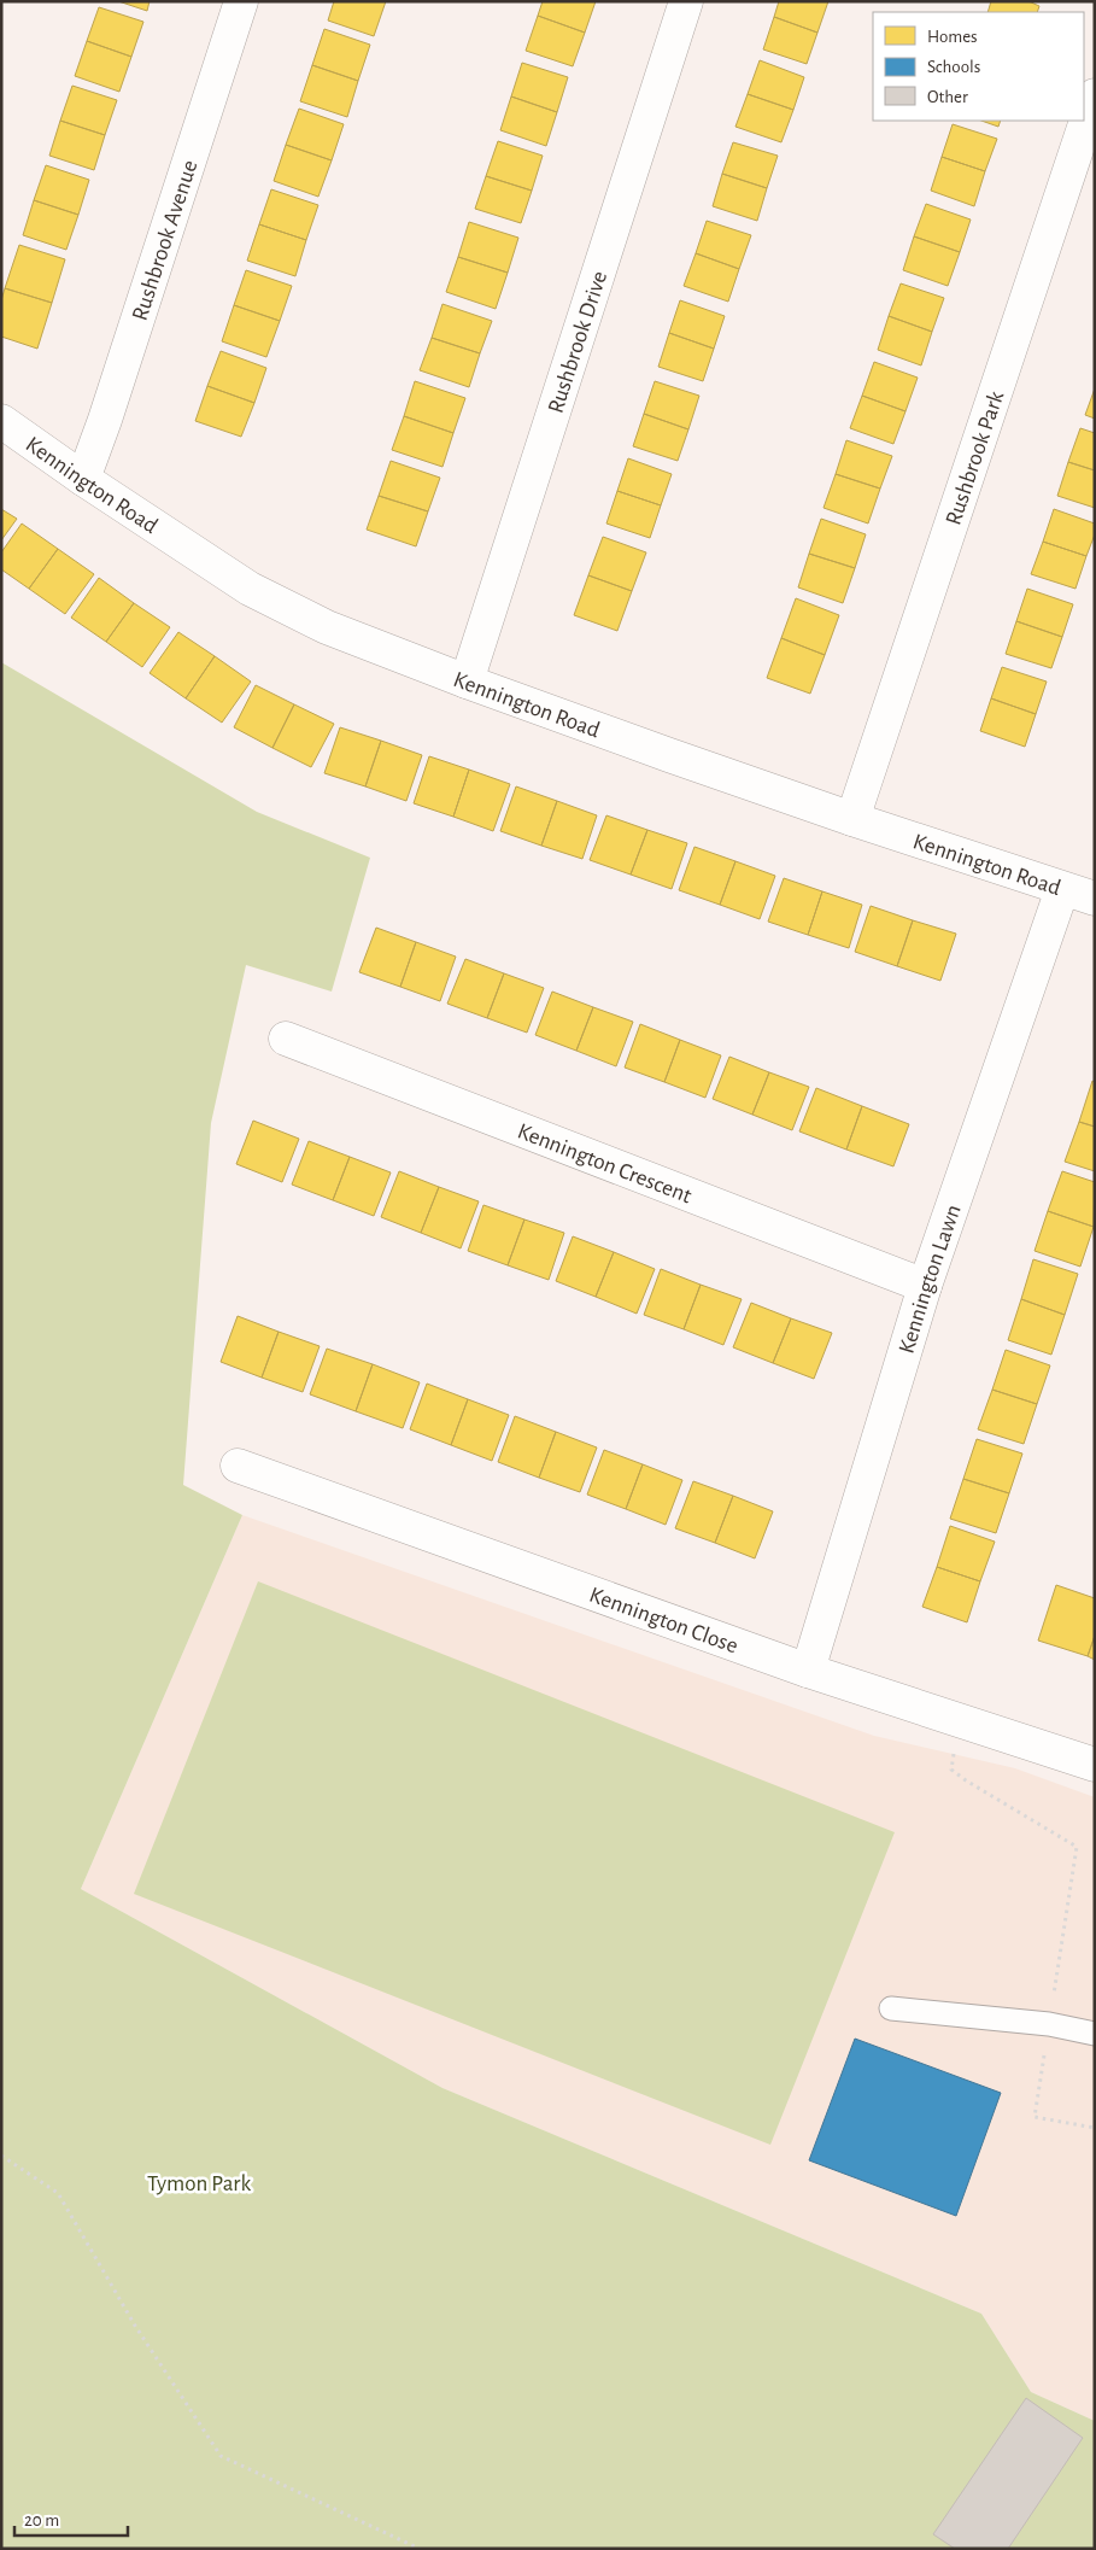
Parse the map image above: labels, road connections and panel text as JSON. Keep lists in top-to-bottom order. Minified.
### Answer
{"streets":{"street":["Rushbrook Avenue","Rushbrook Drive","Rushbrook Park","Kennington Road","Kennington Crescent","Kennington Lawn","Kennington Close"]},"crossings":[["Rushbrook Avenue","Kennington Road"],["Rushbrook Drive","Kennington Road"],["Rushbrook Park","Kennington Road"],["Kennington Road","Kennington Lawn"],["Kennington Crescent","Kennington Lawn"],["Kennington Lawn","Kennington Close"]],"parks":["Tymon Park"],"legend":["Homes","Schools","Other"],"scale_bar":"20 m"}
